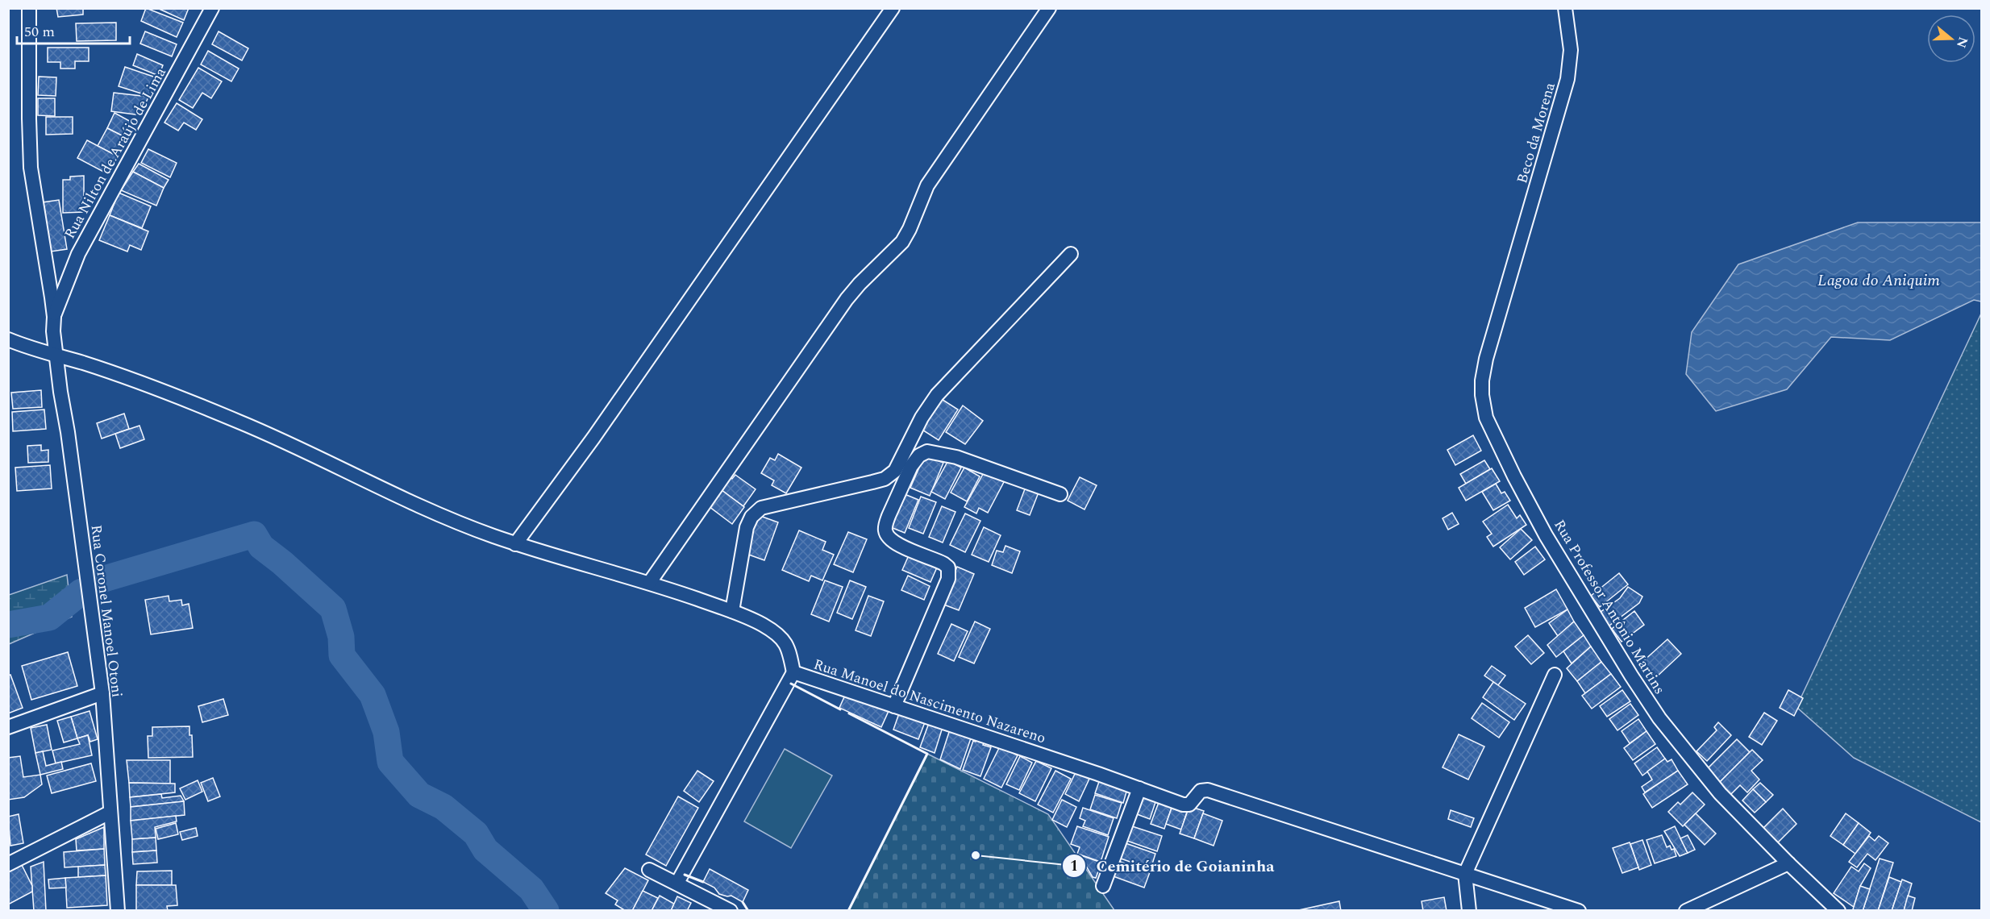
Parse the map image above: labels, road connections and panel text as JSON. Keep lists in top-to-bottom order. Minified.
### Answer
{"streets":{"street":["Beco da Morena","Rua Nilton de Araújo de Lima","Rua Professor Antônio Martins","Rua Coronel Manoel Otoni","Rua Manoel do Nascimento Nazareno"]},"crossings":[["Beco da Morena","Rua Professor Antônio Martins"],["Rua Nilton de Araújo de Lima","Rua Coronel Manoel Otoni"]],"water":["Lagoa do Aniquim"],"places":["Cemitério de Goianinha"],"scale_bar":"50 m","north":"right"}
